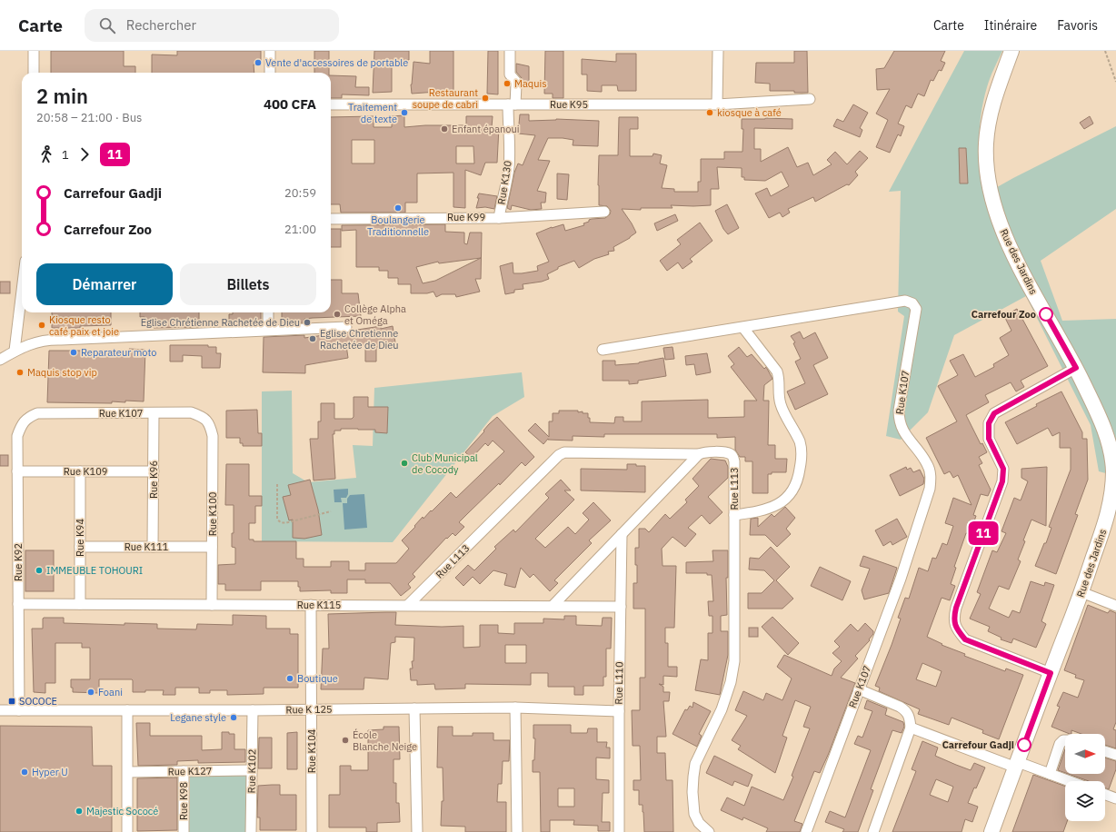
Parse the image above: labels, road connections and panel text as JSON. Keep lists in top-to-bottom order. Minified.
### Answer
{"streets":{"main road":["Rue des Jardins"],"street":["Rue K95","Rue K130","Rue K99","Rue K107","Rue K109","Rue K96","Rue L113","Rue K100","Rue K94","Rue K111","Rue K92","Rue K115","Rue L110","Rue K 125","Rue K104","Rue K127","Rue K102","Rue K98"]},"crossings":[["Rue K95","Rue K130"],["Rue K130","Rue K99"],["Rue K107","Rue K96"],["Rue K107","Rue K100"],["Rue K107","Rue K92"],["Rue K109","Rue K96"],["Rue K109","Rue K94"],["Rue K109","Rue K92"],["Rue K96","Rue K111"],["Rue L113","Rue K115"],["Rue K100","Rue K111"],["Rue K100","Rue K115"],["Rue K94","Rue K111"],["Rue K94","Rue K115"],["Rue K92","Rue K115"],["Rue K92","Rue K 125"],["Rue K115","Rue L110"],["Rue K115","Rue K104"],["Rue L110","Rue K 125"],["Rue K 125","Rue K104"],["Rue K 125","Rue K102"],["Rue K127","Rue K102"],["Rue K127","Rue K98"]],"places":{"other":["Vente d'accessoires de portable","Maquis","Restaurant soupe de cabri","Traitement de texte","kiosque à café","Enfant épanoui","Boulangerie Traditionnelle","Collège Alpha et Oméga","Carrefour Zoo","Eglise Chrétienne Rachetée de Dieu","Kiosque resto café paix et joie","Eglise Chretienne Rachetée de Dieu","Reparateur moto","Maquis stop vip","Club Municipal de Cocody","IMMEUBLE TOHOURI","Boutique","Foani","Legane style","École Blanche Neige","Carrefour Gadji","Hyper U","Majestic Sococé"],"transit":["SOCOCE"]},"lines":["bus line 11"],"north":"right","page":{"header":"Carte","search":"Rechercher","nav":["Carte","Itinéraire","Favoris"],"on_map":"11","heading":["2 min","20:58 – 21:00 · Bus","400 CFA"],"legs":["1","11"],"list":[{"name":"Carrefour Gadji","value":"20:59"},{"name":"Carrefour Zoo","value":"21:00"}],"buttons":["Démarrer","Billets"]}}
